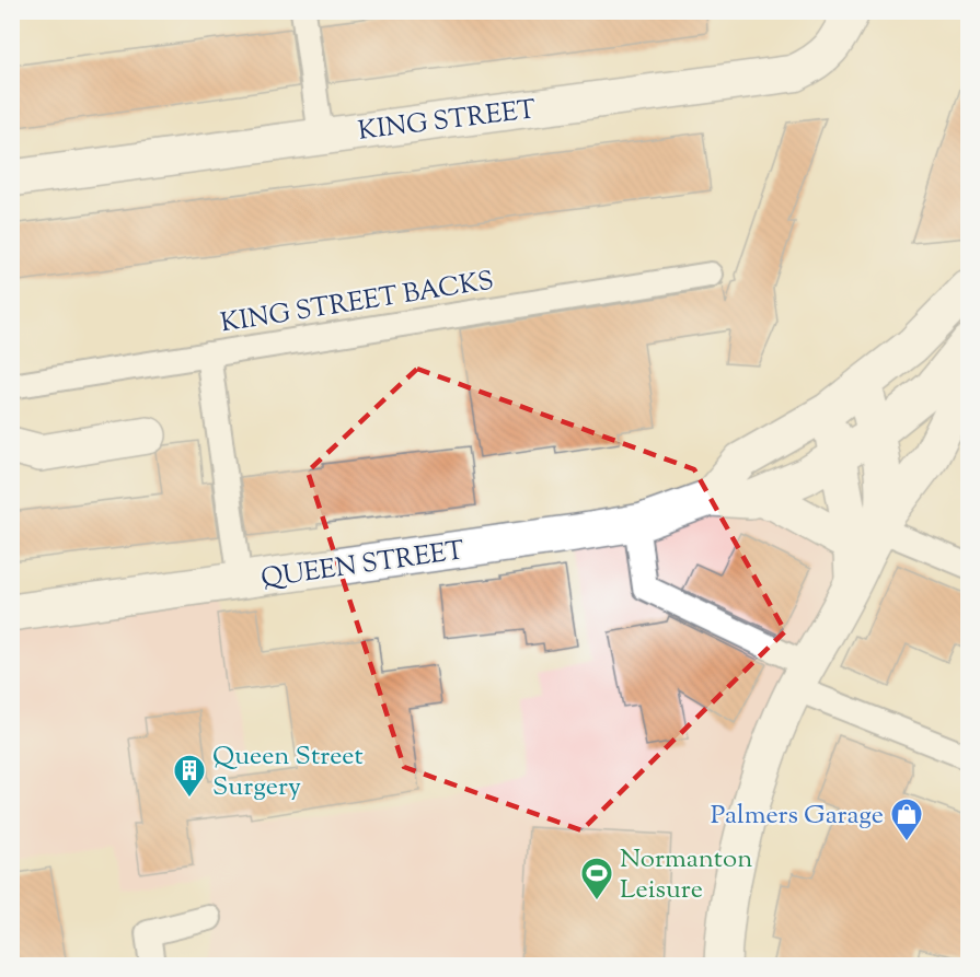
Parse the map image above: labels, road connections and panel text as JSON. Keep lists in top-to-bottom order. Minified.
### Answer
{"streets":{"street":["KING STREET","QUEEN STREET"],"lane":["KING STREET BACKS"]},"places":{"building":["Queen Street Surgery"],"shop":["Palmers Garage"],"sports":["Normanton Leisure"]}}
